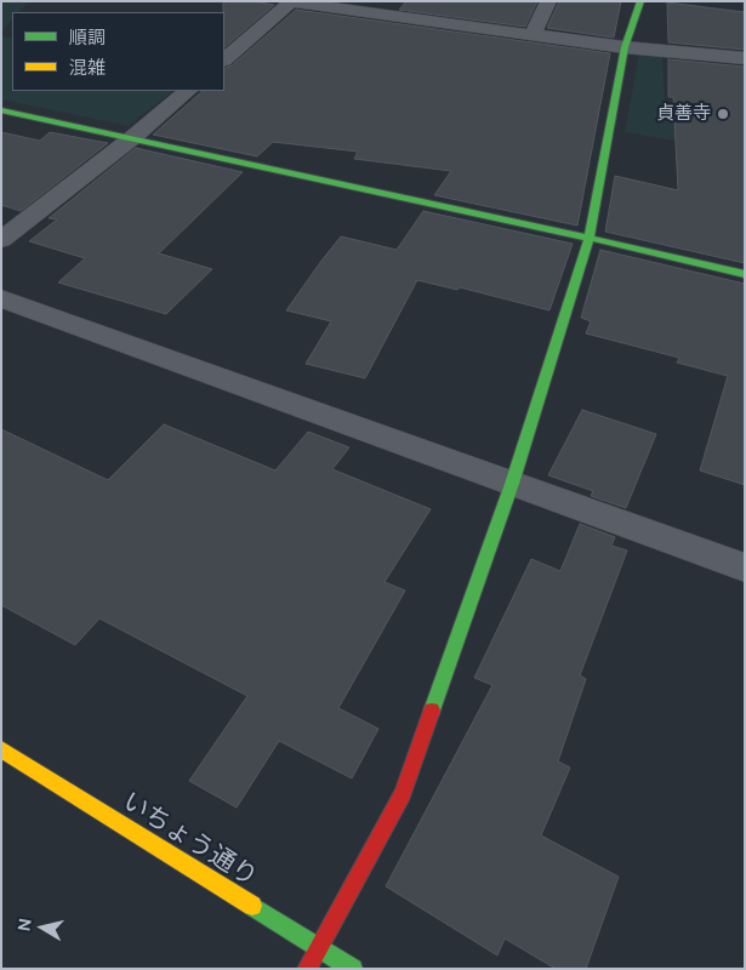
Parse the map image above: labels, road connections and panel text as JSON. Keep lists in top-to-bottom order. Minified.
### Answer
{"streets":{"street":["いちょう通り"]},"places":["貞善寺"],"legend":["順調","混雑"],"north":"left"}
